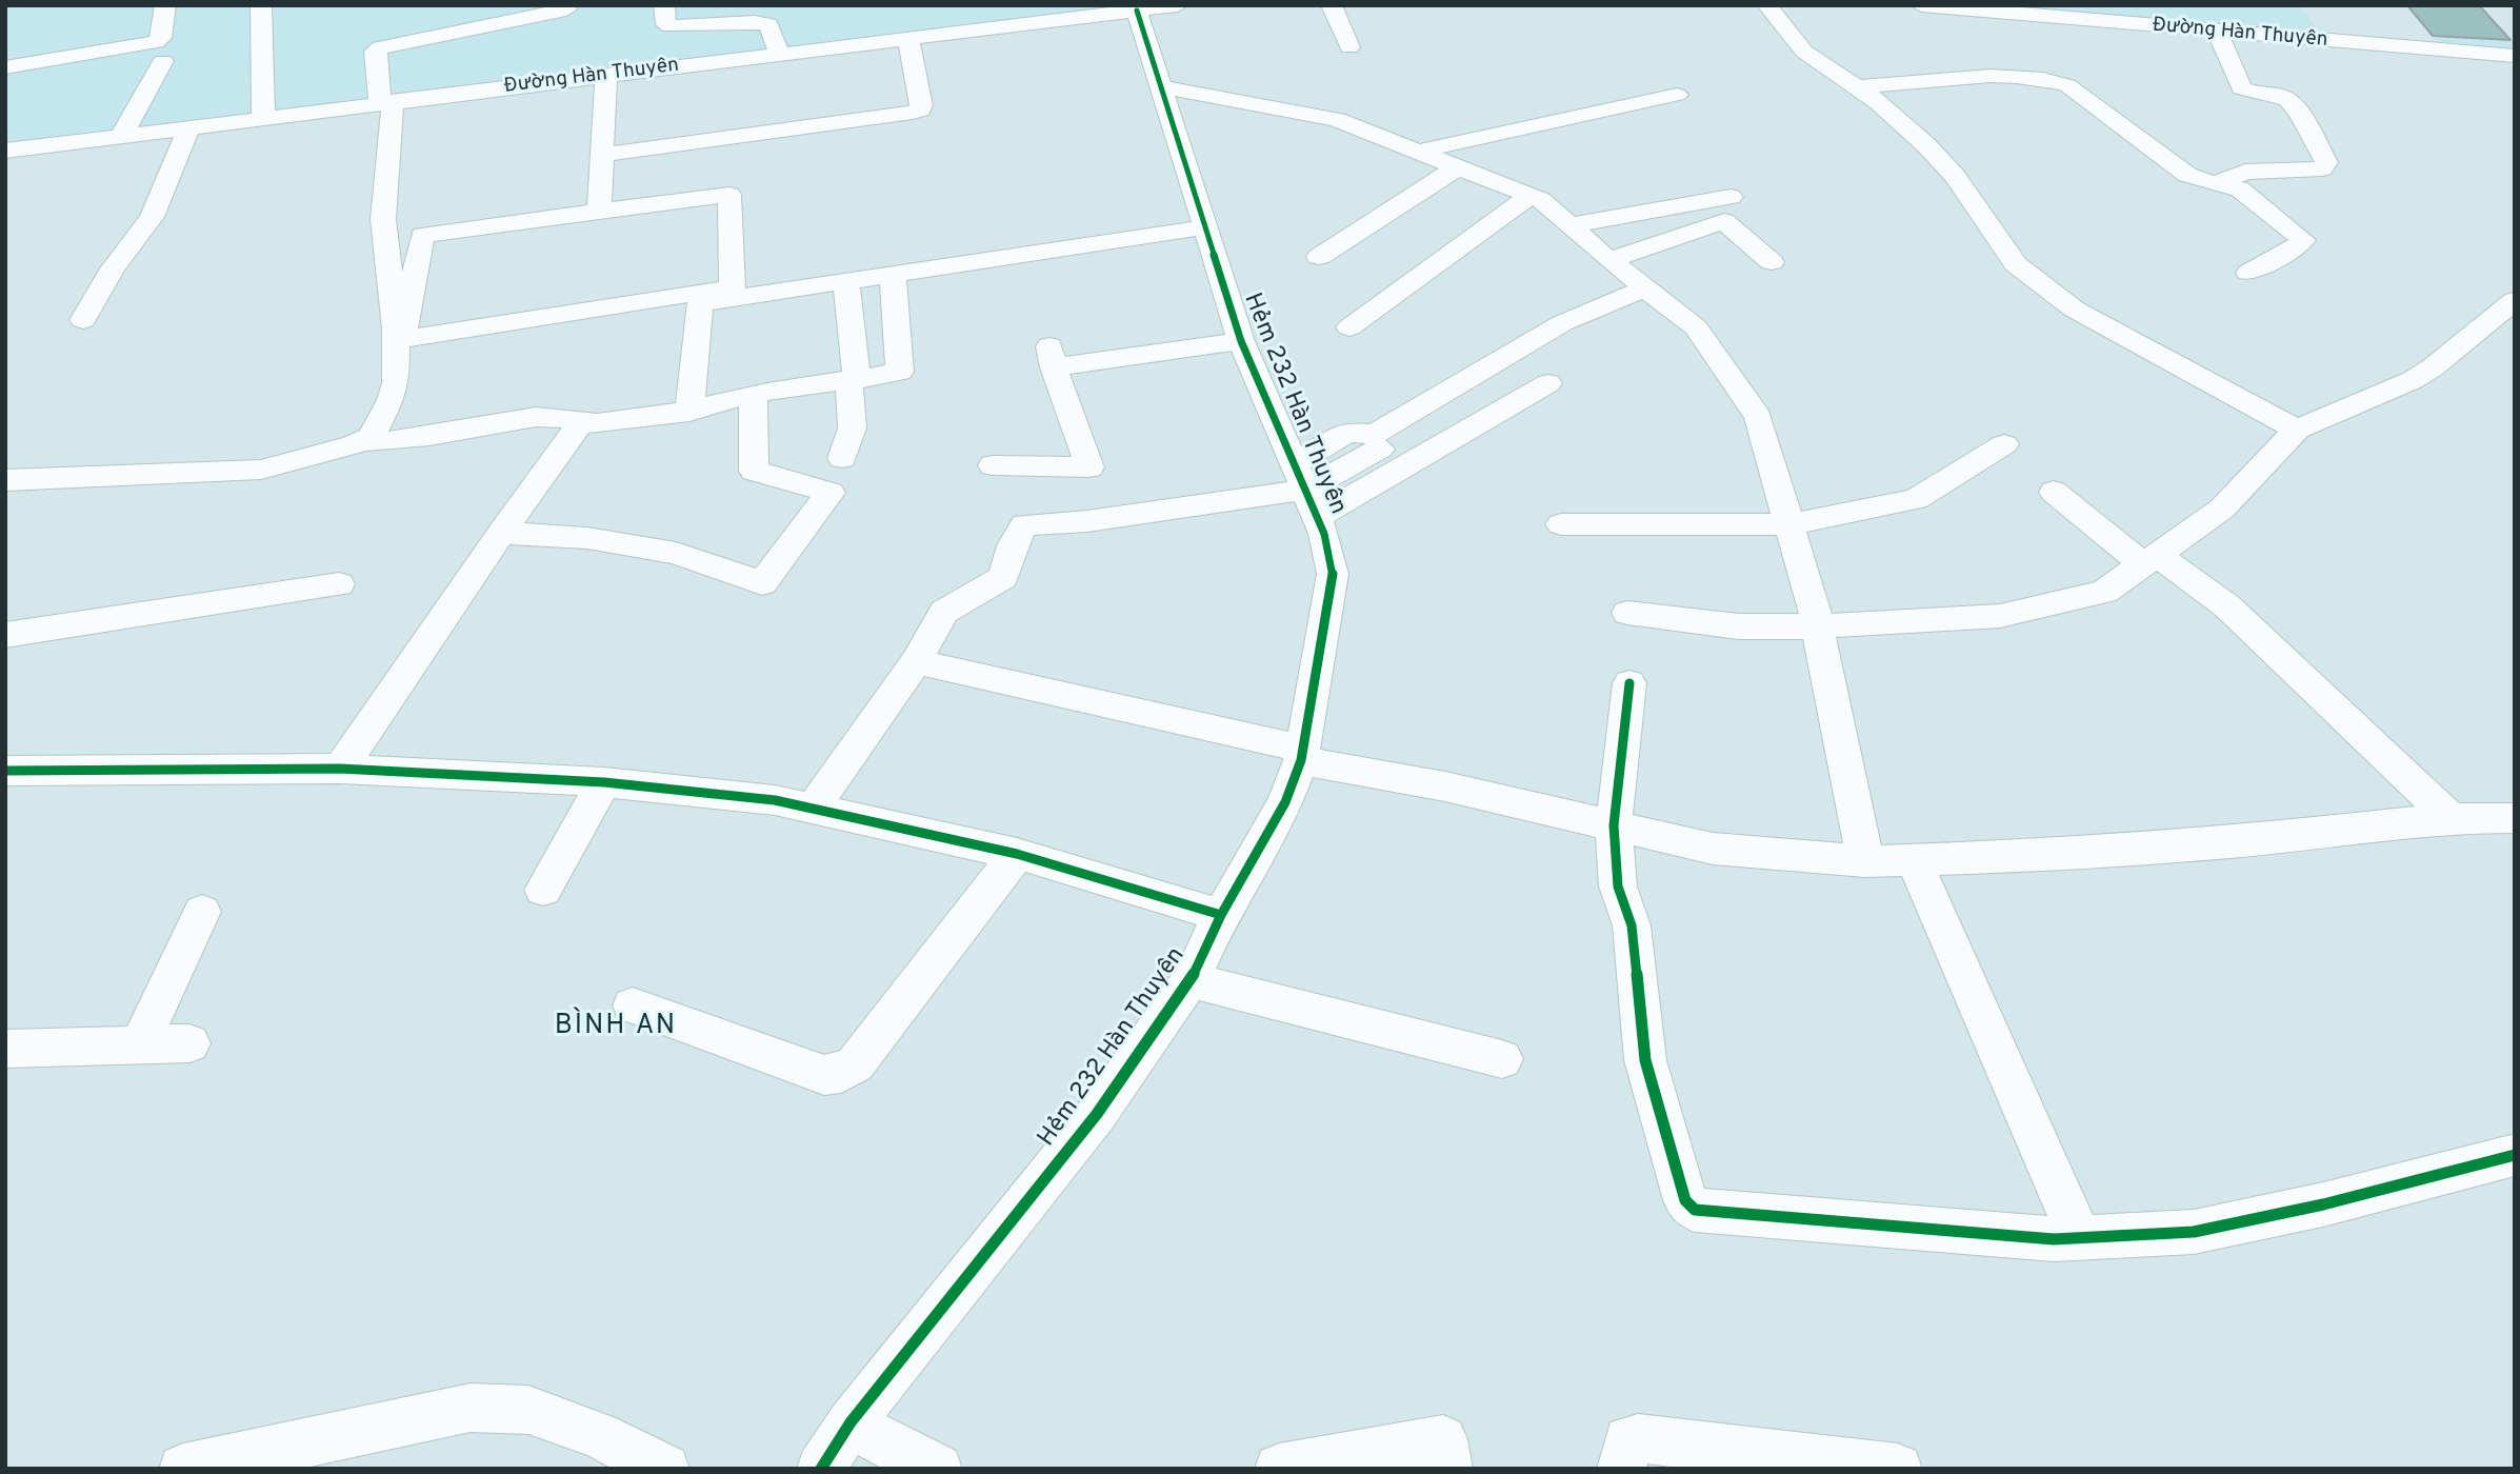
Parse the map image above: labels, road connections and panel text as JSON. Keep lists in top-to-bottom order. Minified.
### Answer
{"streets":{"street":["Đường Hàn Thuyên","Hẻm 232 Hàn Thuyên"]},"crossings":[["Đường Hàn Thuyên","Hẻm 232 Hàn Thuyên"]],"districts":["BÌNH AN"]}
